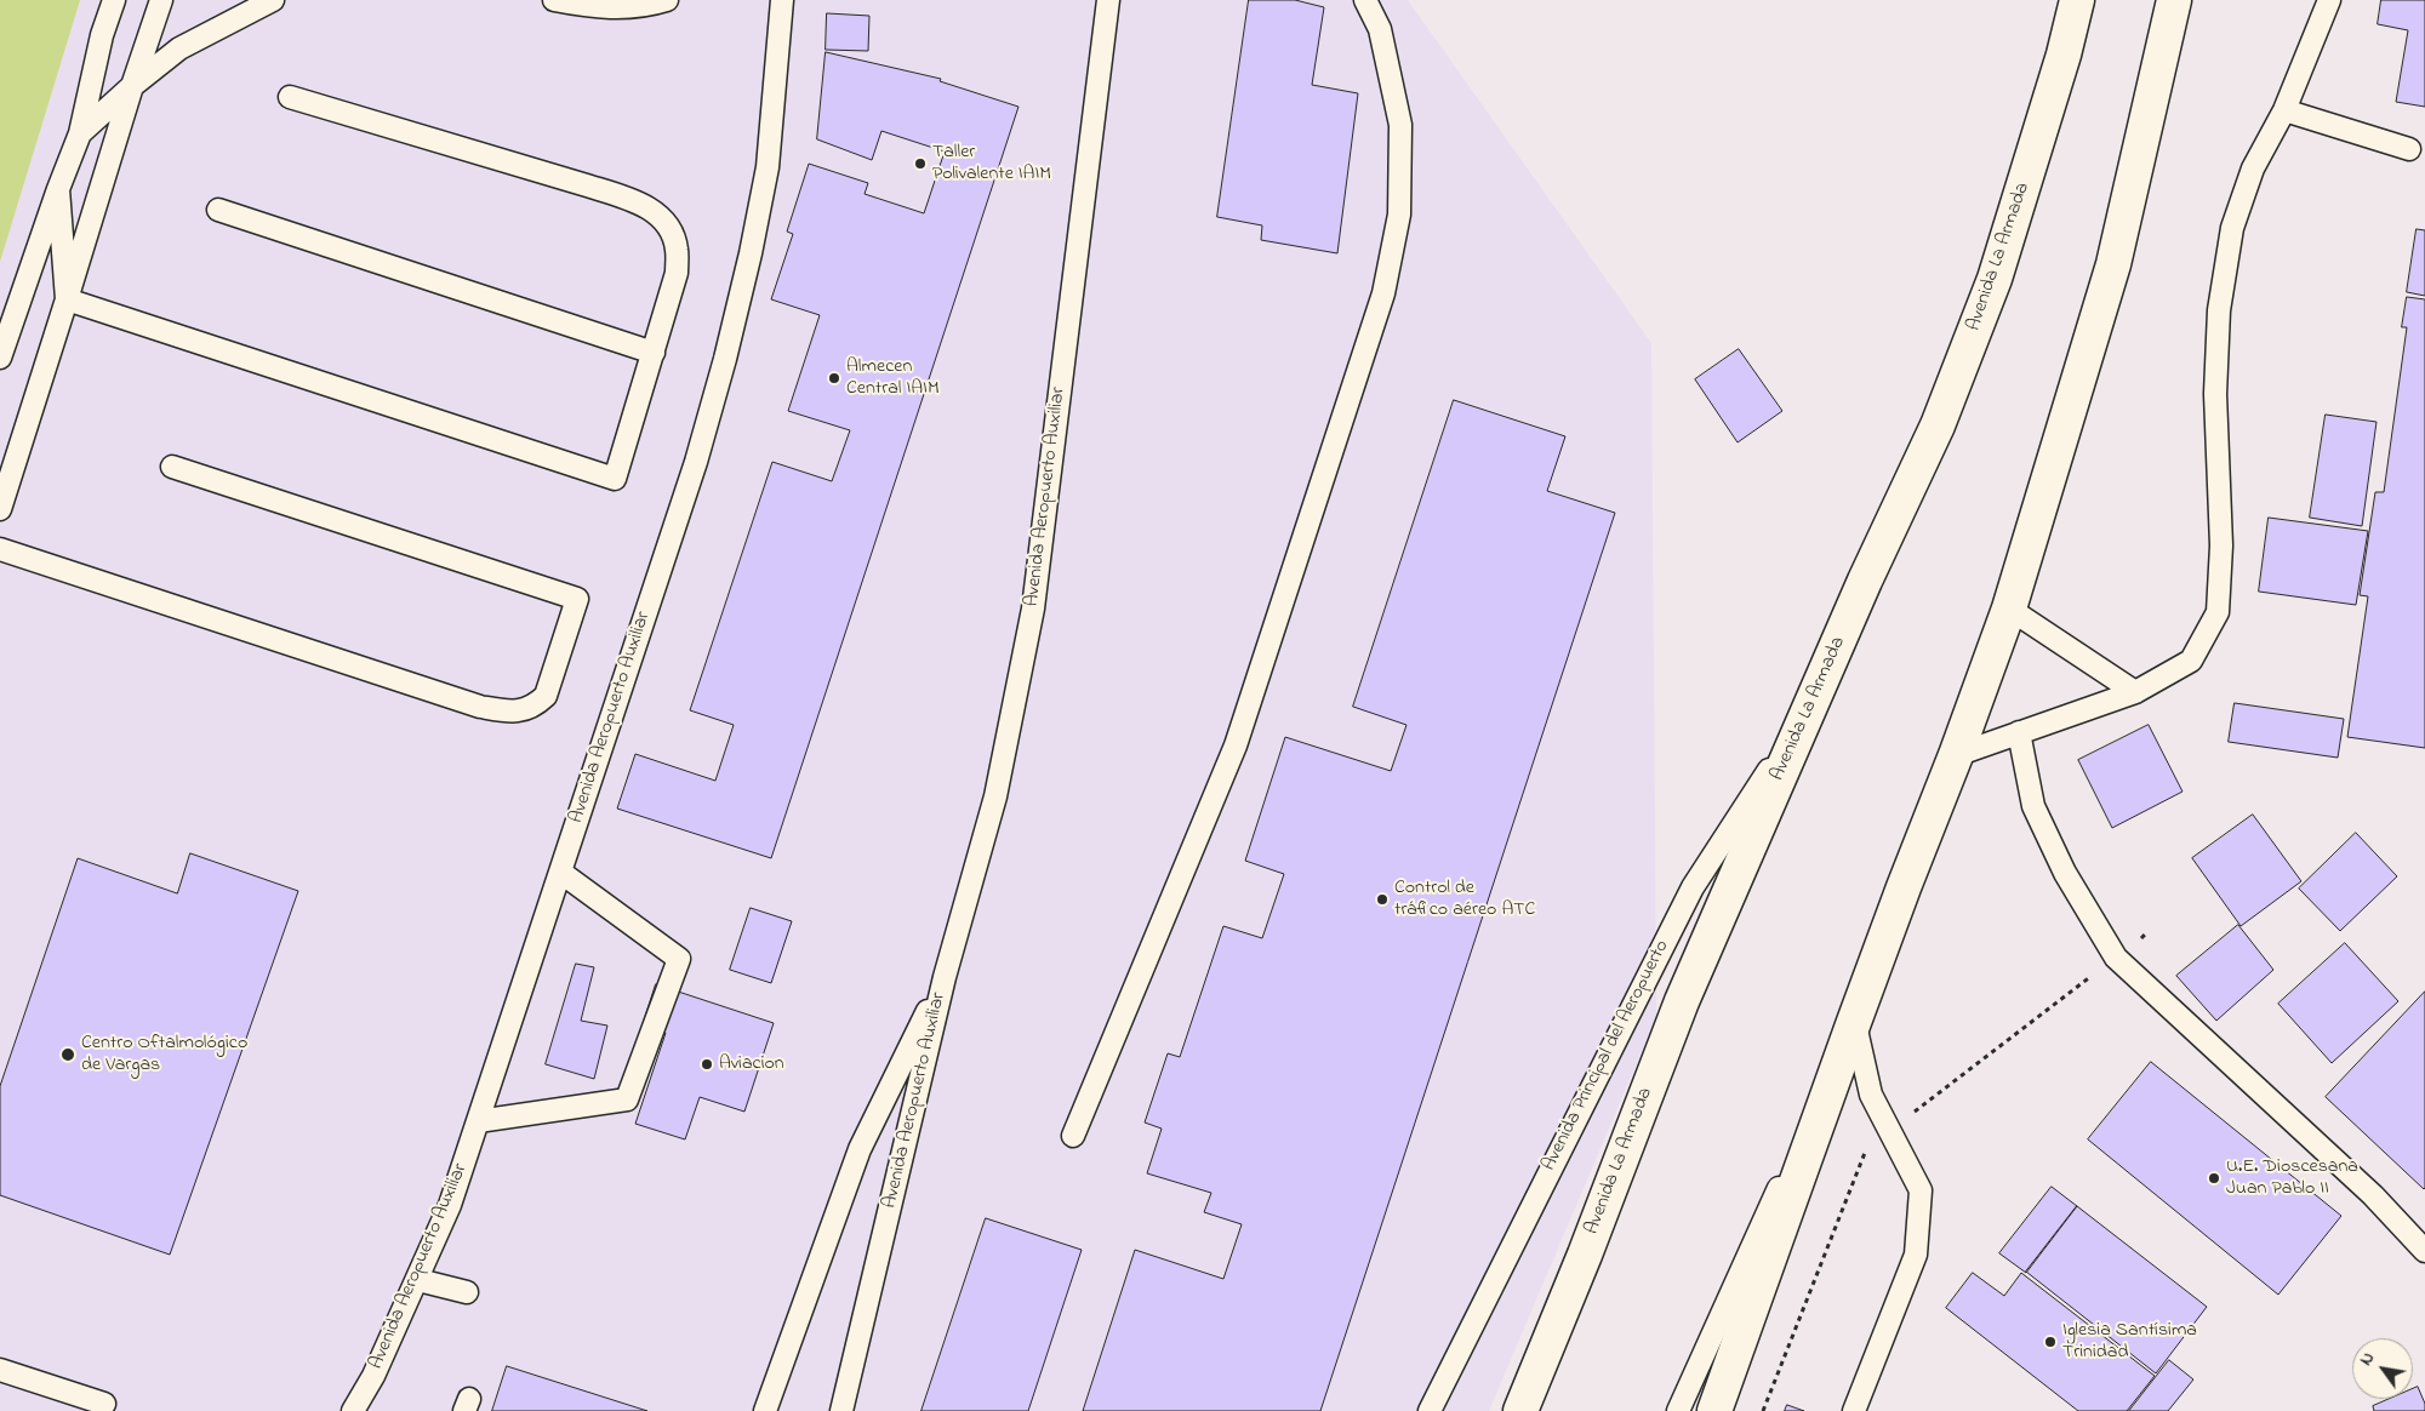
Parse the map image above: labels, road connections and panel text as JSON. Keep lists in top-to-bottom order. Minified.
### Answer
{"streets":{"main road":["Avenida La Armada"],"lane":["Avenida Aeropuerto Auxiliar","Avenida Principal del Aeropuerto"]},"crossings":[["Avenida La Armada","Avenida Principal del Aeropuerto"]],"places":["Taller Polivalente IAIM","Almecen Central IAIM","Control de tráfico aéreo ATC","Centro Oftalmológico de Vargas","Aviacion","U.E. Dioscesana Juan Pablo II","Iglesia Santísima Trinidad"],"north":"top left"}
